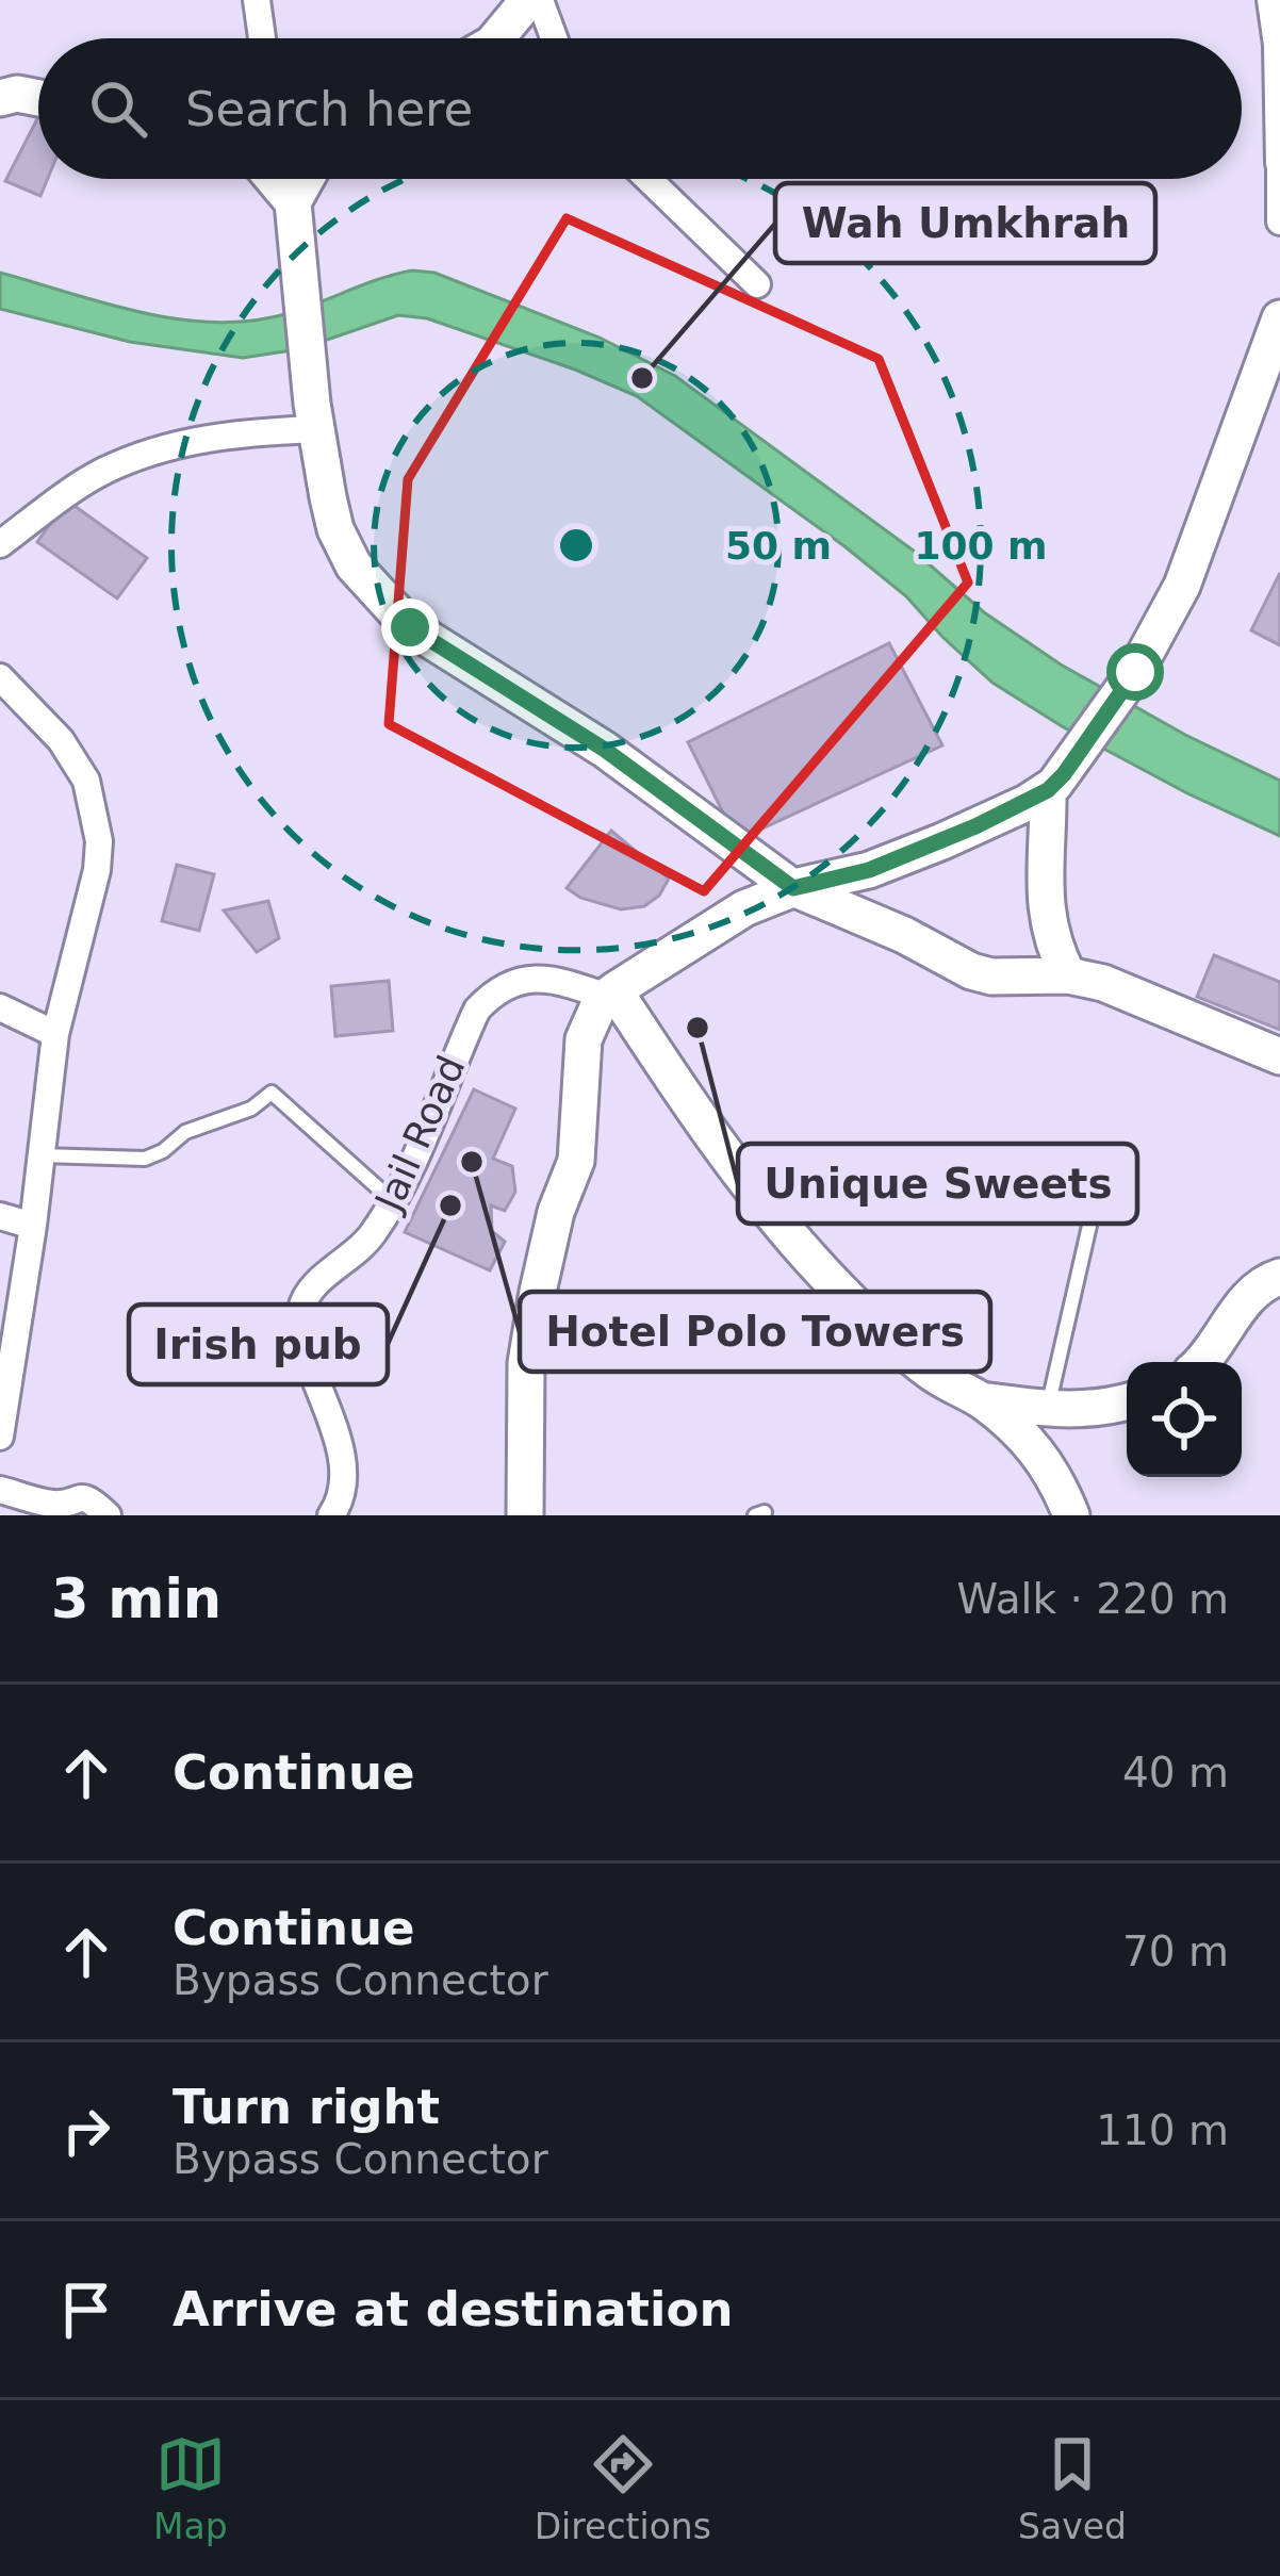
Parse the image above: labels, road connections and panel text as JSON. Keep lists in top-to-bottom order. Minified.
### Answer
{"streets":{"street":["Jail Road"]},"places":["Wah Umkhrah","Unique Sweets","Hotel Polo Towers","Irish pub"],"page":{"search":"Search here","heading":["3 min","Walk · 220 m"],"list":[["Continue","40 m"],["Continue","Bypass Connector","70 m"],["Turn right","Bypass Connector","110 m"],"Arrive at destination"],"nav":["Map","Directions","Saved"]},"rings":["50 m","100 m"]}
